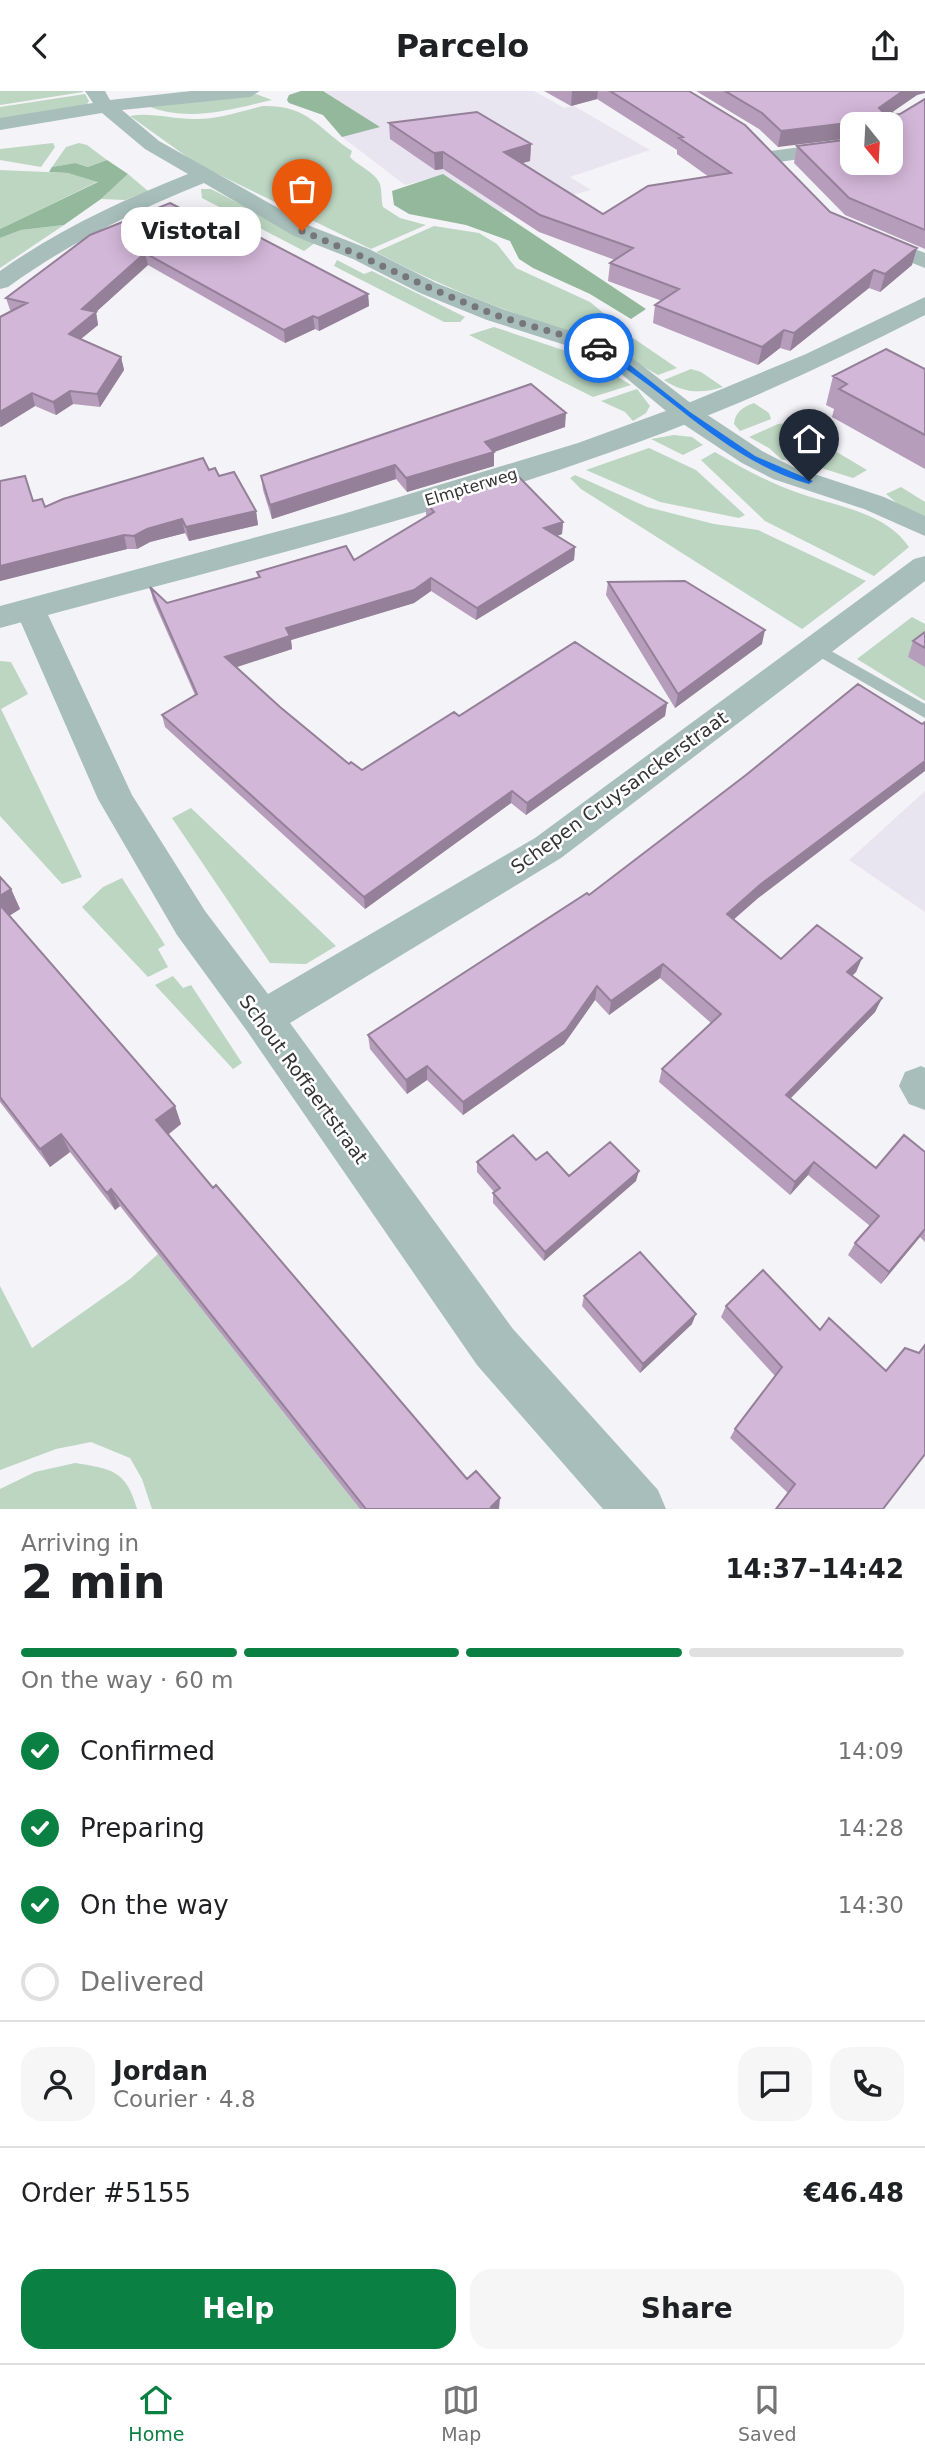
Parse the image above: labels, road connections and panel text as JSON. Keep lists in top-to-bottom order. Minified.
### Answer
{"streets":{"street":["Elmpterweg","Schepen Cruysanckerstraat","Schout Roffaertstraat"]},"crossings":[["Elmpterweg","Schout Roffaertstraat"],["Schepen Cruysanckerstraat","Schout Roffaertstraat"]],"places":["Vistotal"],"north":"bottom","page":{"header":"Parcelo","bubble":"Vistotal","heading":["2 min","Arriving in","14:37–14:42"],"panel":["Jordan","Courier · 4.8","Order #5155","€46.48"],"bar":"On the way · 60 m","list":[["Confirmed","14:09"],["Preparing","14:28"],["On the way","14:30"],"Delivered"],"buttons":["Help","Share"],"tabs":["Home","Map","Saved"]}}
